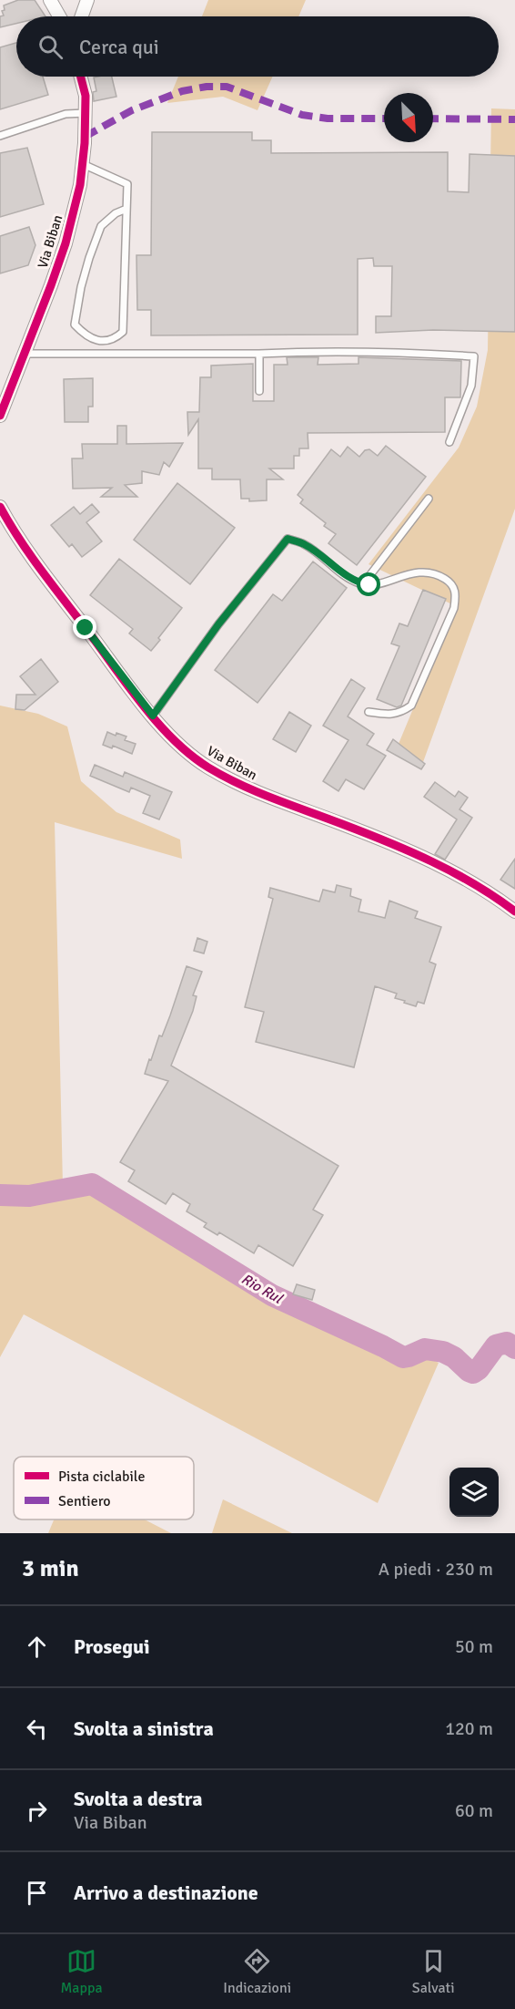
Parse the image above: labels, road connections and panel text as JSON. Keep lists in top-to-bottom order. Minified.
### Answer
{"streets":{"street":["Via Biban"]},"water":["Rio Rul"],"legend":["Pista ciclabile","Sentiero"],"north":"bottom right","page":{"search":"Cerca qui","heading":["3 min","A piedi · 230 m"],"list":[["Prosegui","50 m"],["Svolta a sinistra","120 m"],["Svolta a destra","Via Biban","60 m"],"Arrivo a destinazione"],"nav":["Mappa","Indicazioni","Salvati"]}}
